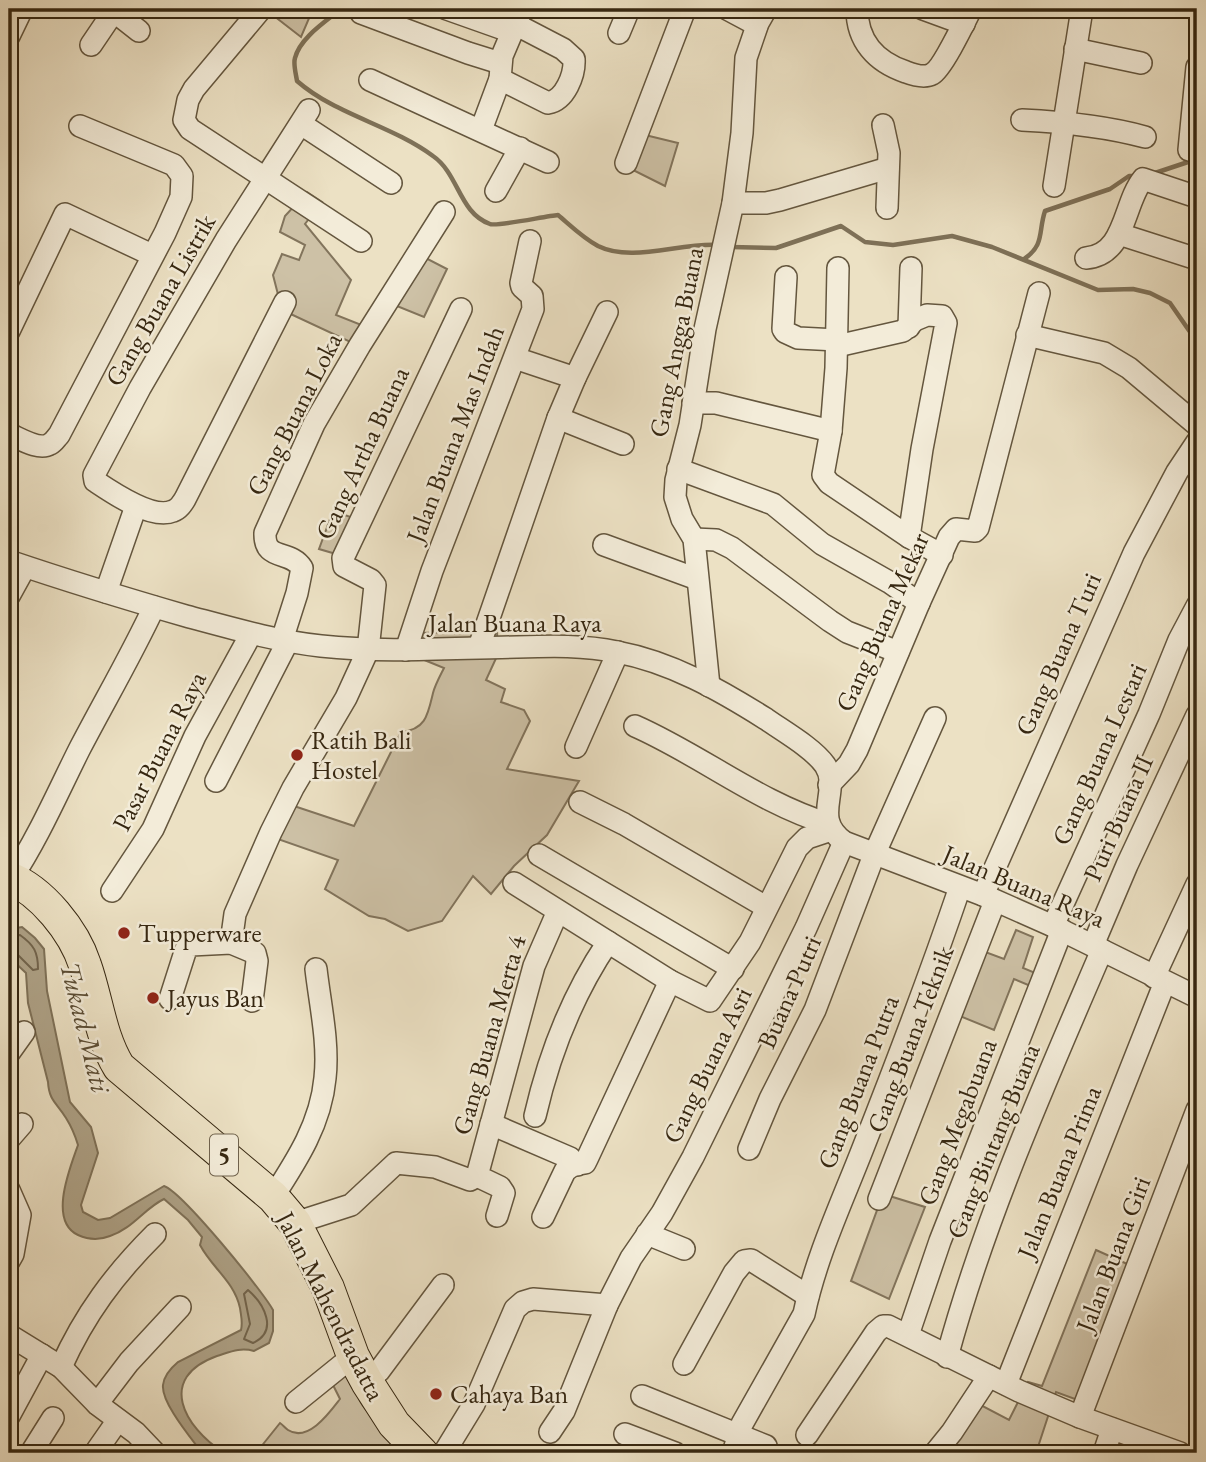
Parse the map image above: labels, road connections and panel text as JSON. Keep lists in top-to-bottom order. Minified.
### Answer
{"streets":{"highway":["5","Jalan Mahendradatta"],"street":["Gang Buana Listrik","Gang Angga Buana","Gang Buana Loka","Jalan Buana Mas Indah","Gang Artha Buana","Gang Buana Mekar","Jalan Buana Raya","Gang Buana Turi","Pasar Buana Raya","Gang Buana Lestari","Puri Buana II","Buana Putri","Gang Buana Merta 4","Gang Buana Teknik","Gang Buana Asri","Gang Buana Putra","Gang Megabuana","Gang Bintang Buana","Jalan Buana Prima","Jalan Buana Giri"]},"crossings":[["Gang Angga Buana","Jalan Buana Raya"],["Gang Buana Loka","Jalan Buana Raya"],["Jalan Buana Mas Indah","Jalan Buana Raya"],["Gang Artha Buana","Jalan Buana Raya"],["Gang Buana Mekar","Jalan Buana Raya"],["Jalan Buana Raya","Gang Buana Turi"],["Jalan Buana Raya","Pasar Buana Raya"],["Jalan Buana Raya","Gang Buana Lestari"],["Jalan Buana Raya","Puri Buana II"],["Jalan Buana Raya","Buana Putri"],["Jalan Buana Raya","Gang Buana Teknik"],["Jalan Buana Raya","Gang Buana Asri"],["Jalan Buana Raya","Gang Buana Putra"],["Jalan Buana Raya","Gang Megabuana"],["Jalan Buana Raya","Gang Bintang Buana"],["Jalan Buana Raya","Jalan Buana Prima"],["Gang Buana Turi","Gang Buana Teknik"],["Gang Buana Lestari","Gang Megabuana"],["Puri Buana II","Gang Bintang Buana"],["Gang Buana Merta 4","Jalan Mahendradatta"]],"water":["Tukad Mati"],"places":["Ratih Bali Hostel","Tupperware","Jayus Ban","Cahaya Ban"]}
